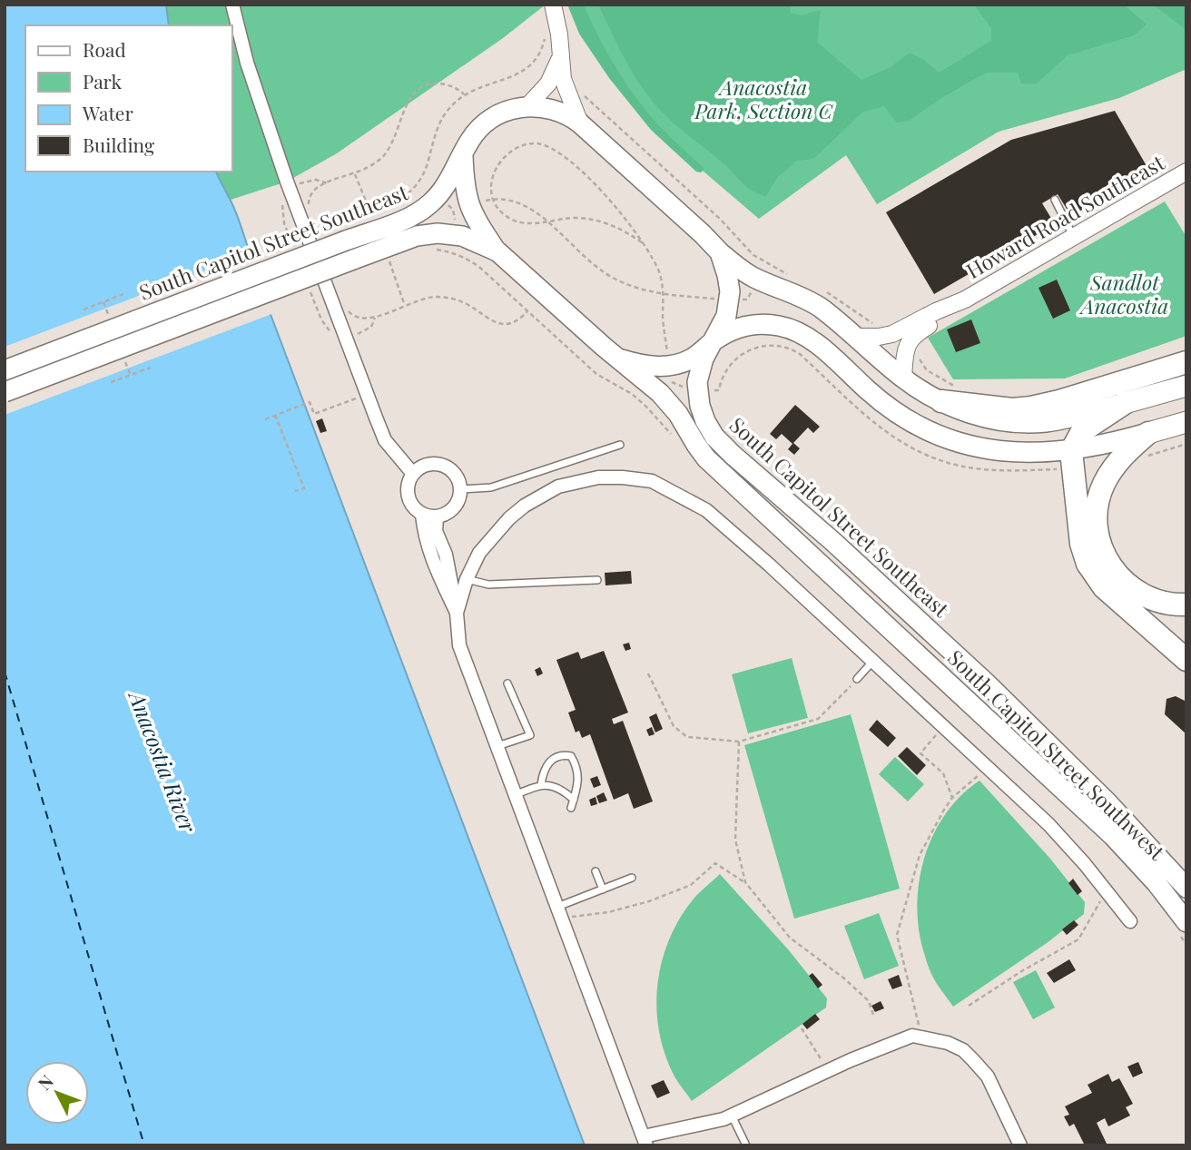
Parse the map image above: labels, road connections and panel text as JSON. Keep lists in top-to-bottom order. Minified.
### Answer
{"streets":{"main road":["South Capitol Street Southeast","South Capitol Street Southwest"],"street":["Howard Road Southeast"]},"water":["Anacostia River"],"parks":["Anacostia Park, Section C","Sandlot Anacostia"],"legend":["Road","Park","Water","Building"],"north":"top left"}
